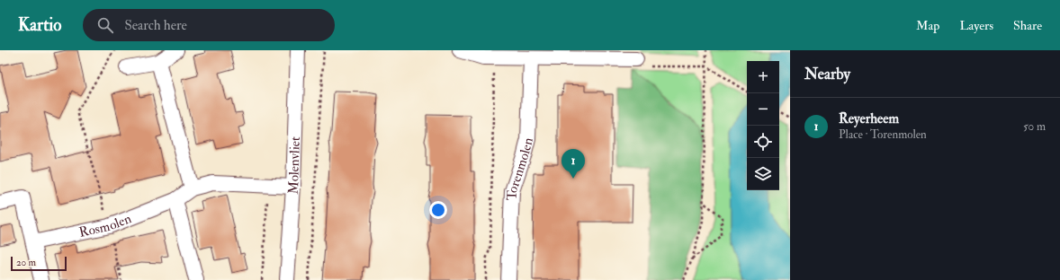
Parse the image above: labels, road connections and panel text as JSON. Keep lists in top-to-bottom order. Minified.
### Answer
{"streets":{"street":["Molenvliet","Torenmolen","Rosmolen"]},"crossings":[["Molenvliet","Rosmolen"]],"scale_bar":"20 m","page":{"header":"Kartio","search":"Search here","nav":["Map","Layers","Share"],"heading":"Nearby","map_buttons":["+","−"],"list":[{"mark":"1","name":"Reyerheem","note":"Place · Torenmolen","value":"50 m"}],"pins":"1","scale":"20 m"}}
